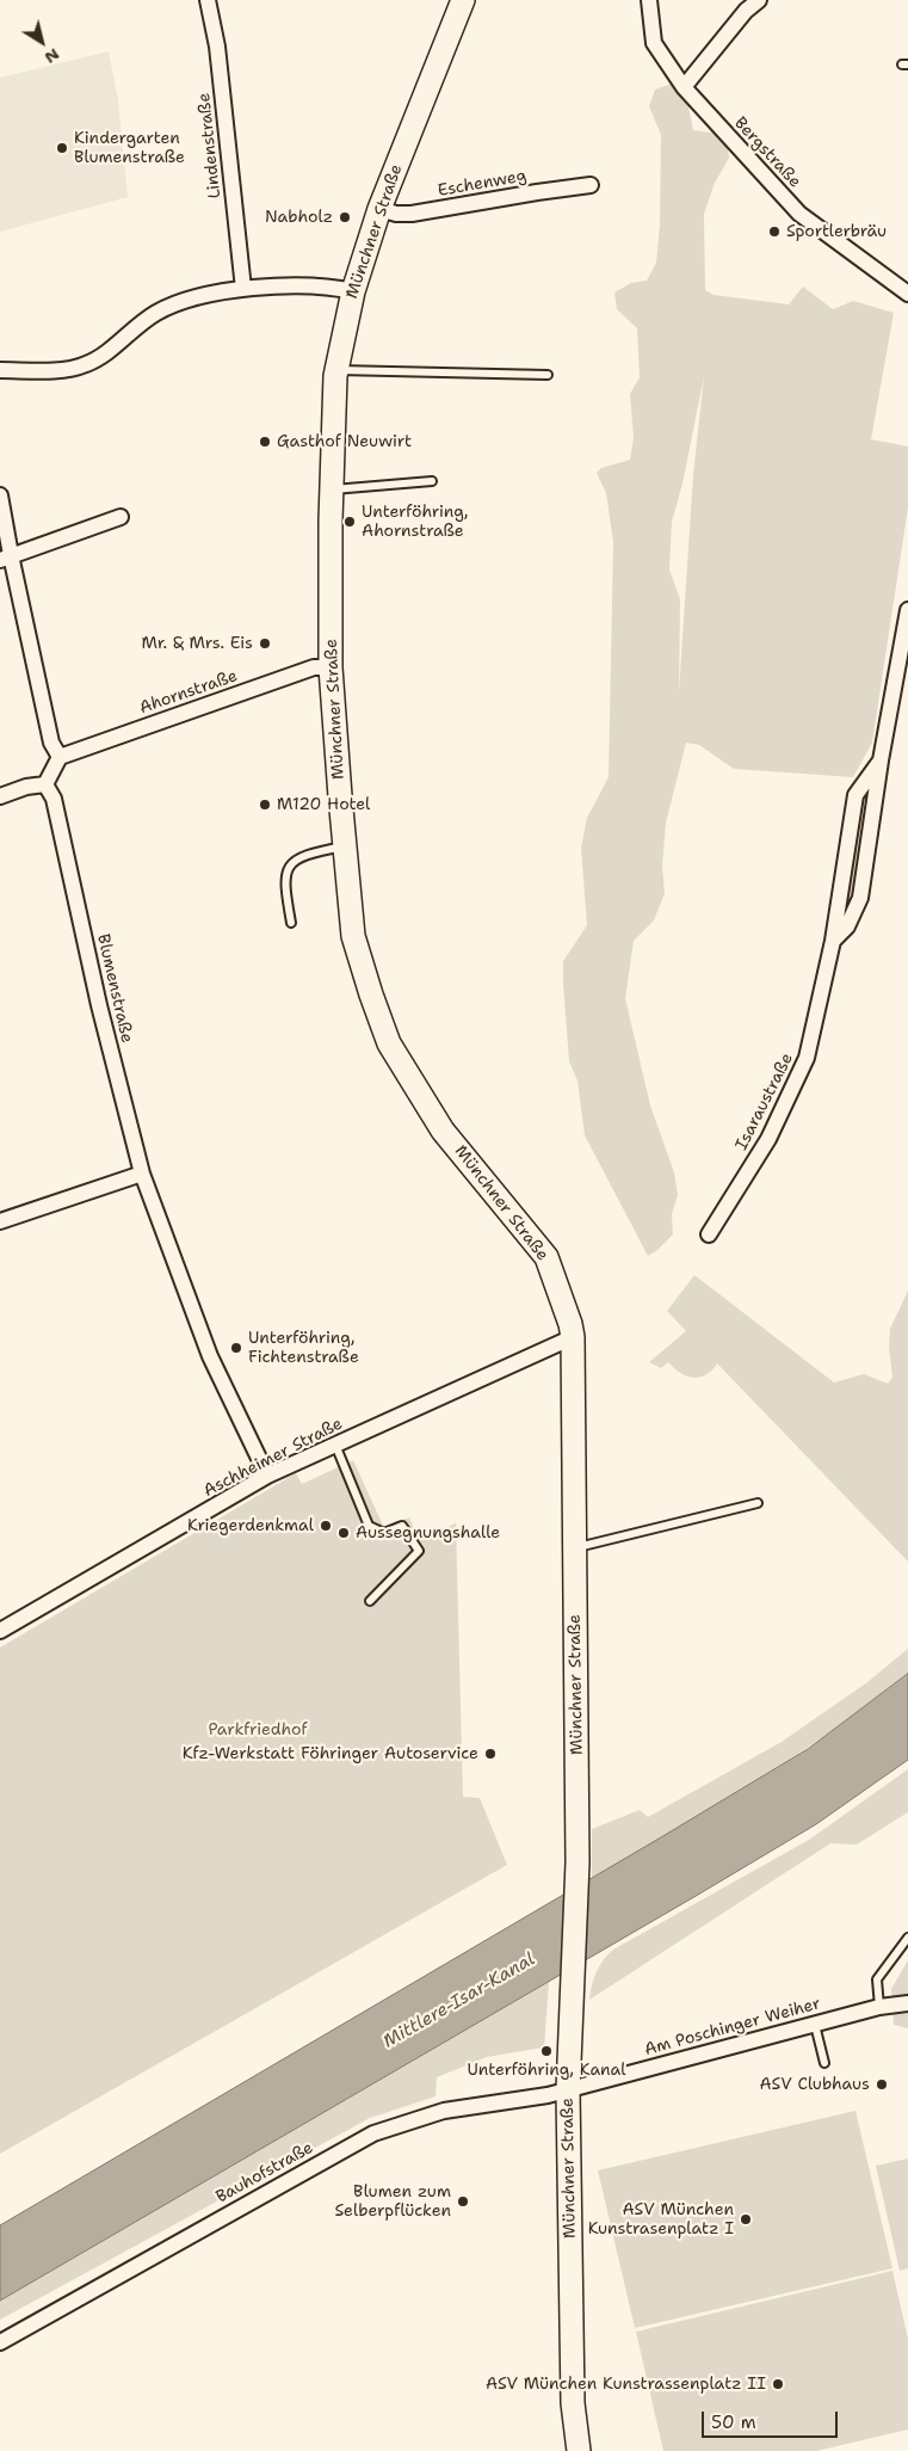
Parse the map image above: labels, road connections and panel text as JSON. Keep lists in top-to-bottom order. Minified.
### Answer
{"streets":{"main road":["Münchner Straße"],"street":["Lindenstraße","Bergstraße","Eschenweg","Ahornstraße","Blumenstraße","Isaraustraße","Aschheimer Straße","Am Poschinger Weiher","Bauhofstraße"]},"crossings":[["Eschenweg","Münchner Straße"],["Münchner Straße","Ahornstraße"],["Münchner Straße","Aschheimer Straße"],["Münchner Straße","Am Poschinger Weiher"],["Münchner Straße","Bauhofstraße"],["Blumenstraße","Aschheimer Straße"],["Am Poschinger Weiher","Bauhofstraße"]],"water":["Mittlere-Isar-Kanal"],"parks":["Parkfriedhof"],"places":["Kindergarten Blumenstraße","Nabholz","Sportlerbräu","Gasthof Neuwirt","Unterföhring, Ahornstraße","Mr. & Mrs. Eis","M120 Hotel","Unterföhring, Fichtenstraße","Kriegerdenkmal","Aussegnungshalle","Kfz-Werkstatt Föhringer Autoservice","Unterföhring, Kanal","ASV Clubhaus","Blumen zum Selberpflücken","ASV München Kunstrasenplatz I","ASV München Kunstrassenplatz II"],"scale_bar":"50 m","north":"bottom right"}
